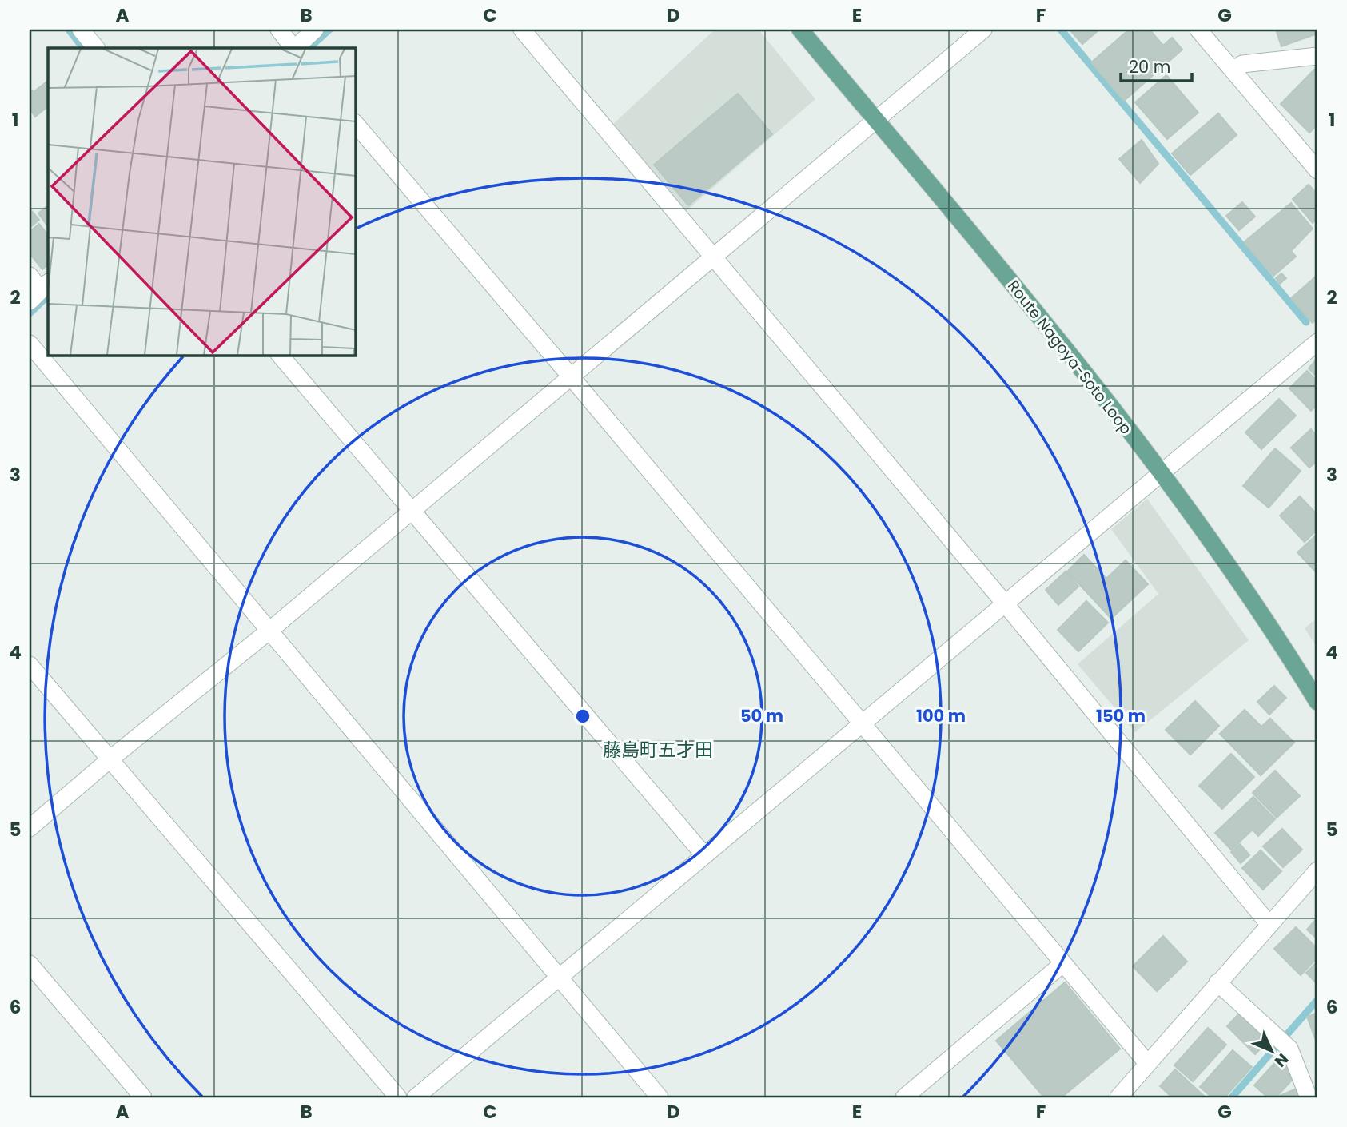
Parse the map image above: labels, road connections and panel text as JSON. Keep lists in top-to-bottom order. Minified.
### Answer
{"streets":{"main road":["Route Nagoya-Soto Loop"]},"districts":["藤島町五才田"],"scale_bar":"20 m","north":"bottom right","grid":{"columns":["A","B","C","D","E","F","G"],"rows":["1","2","3","4","5","6"]},"rings":["50 m","100 m","150 m"]}
